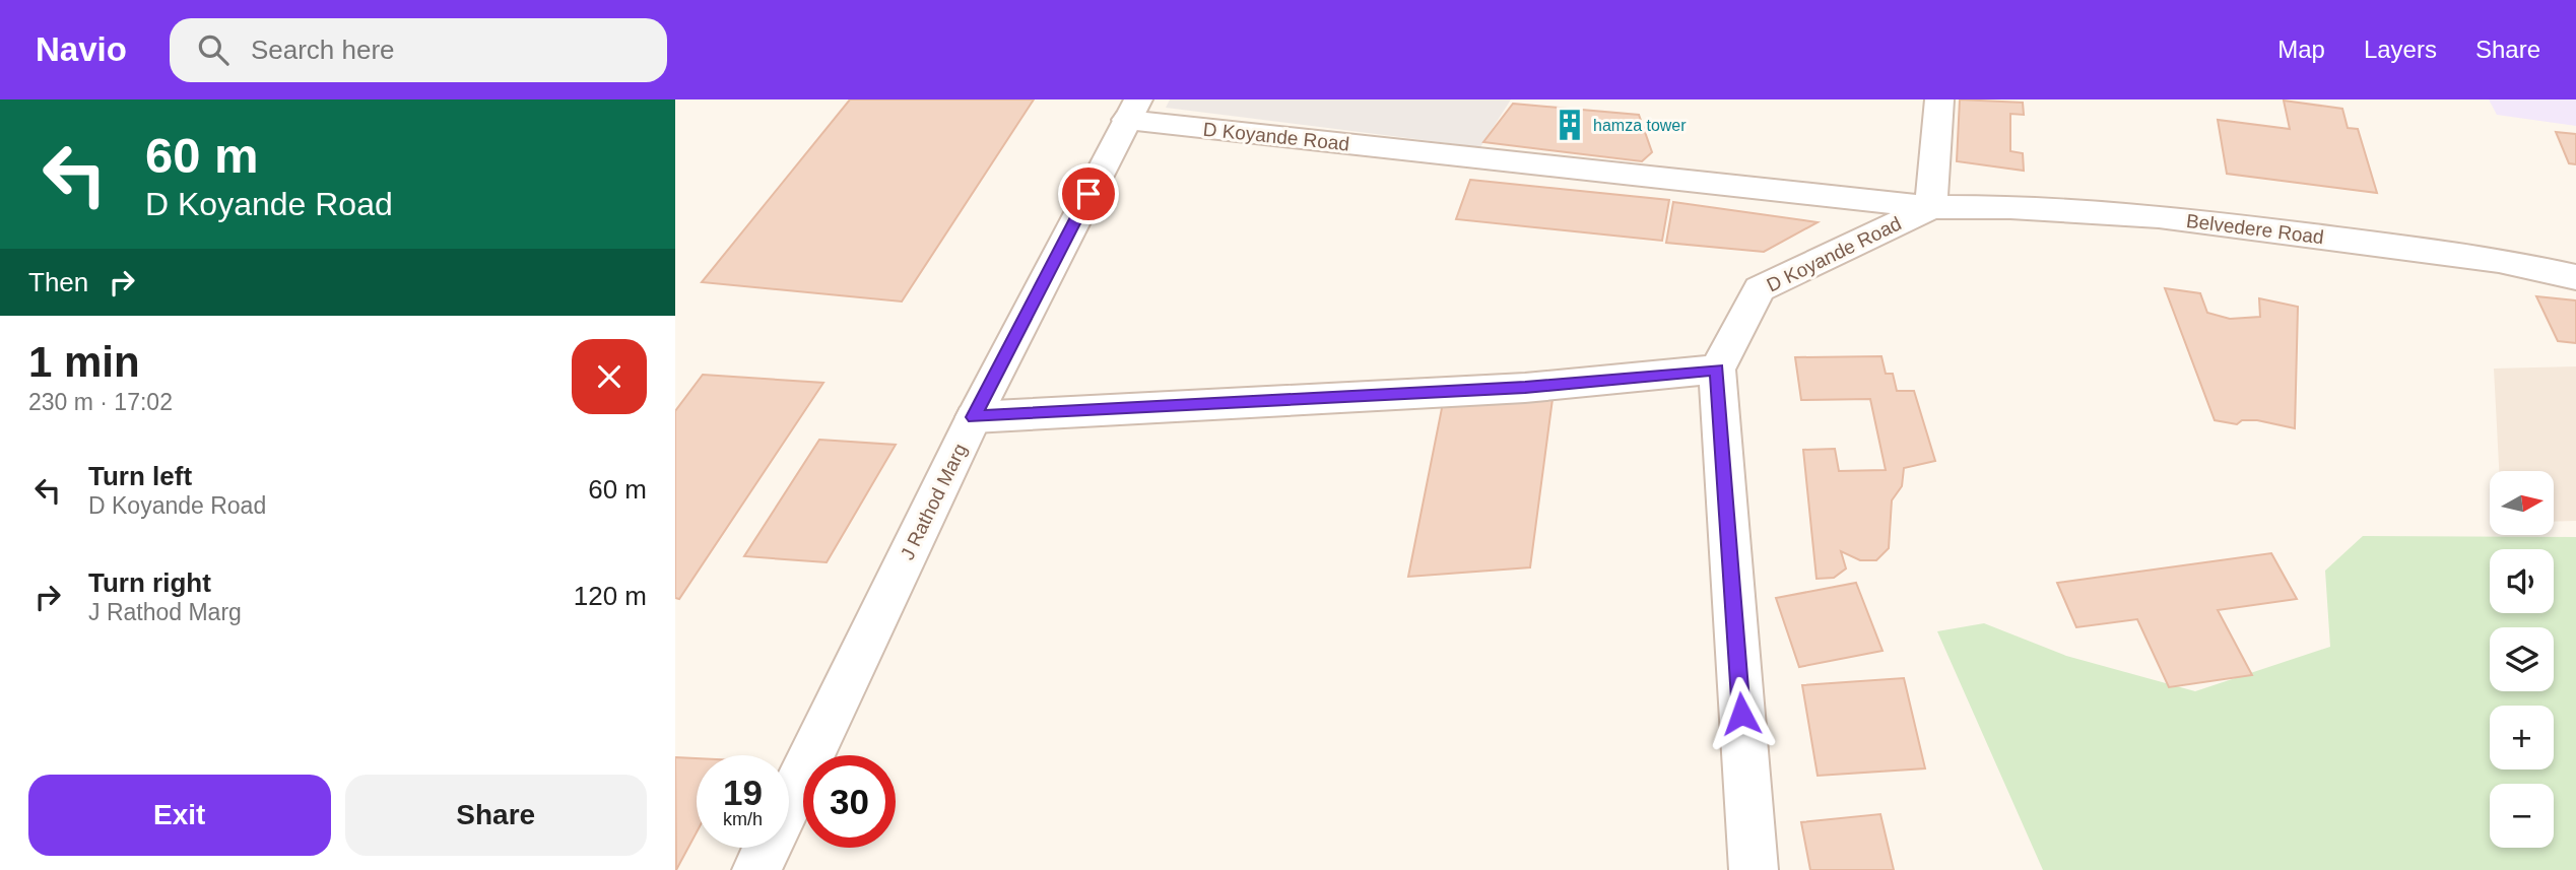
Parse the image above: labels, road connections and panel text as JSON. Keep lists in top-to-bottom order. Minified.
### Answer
{"streets":{"street":["D Koyande Road","Belvedere Road","J Rathod Marg"]},"crossings":[["D Koyande Road","Belvedere Road"],["D Koyande Road","J Rathod Marg"]],"places":{"building":["hamza tower"]},"north":"right","page":{"header":"Navio","search":"Search here","nav":["Map","Layers","Share"],"turn":["60 m","D Koyande Road"],"then":"Then","heading":["1 min","230 m · 17:02"],"list":[{"name":"Turn left","note":"D Koyande Road","value":"60 m"},{"name":"Turn right","note":"J Rathod Marg","value":"120 m"}],"map_buttons":["+","−"],"speed":"19 km/h","limit":"30","buttons":["Exit","Share"]}}
